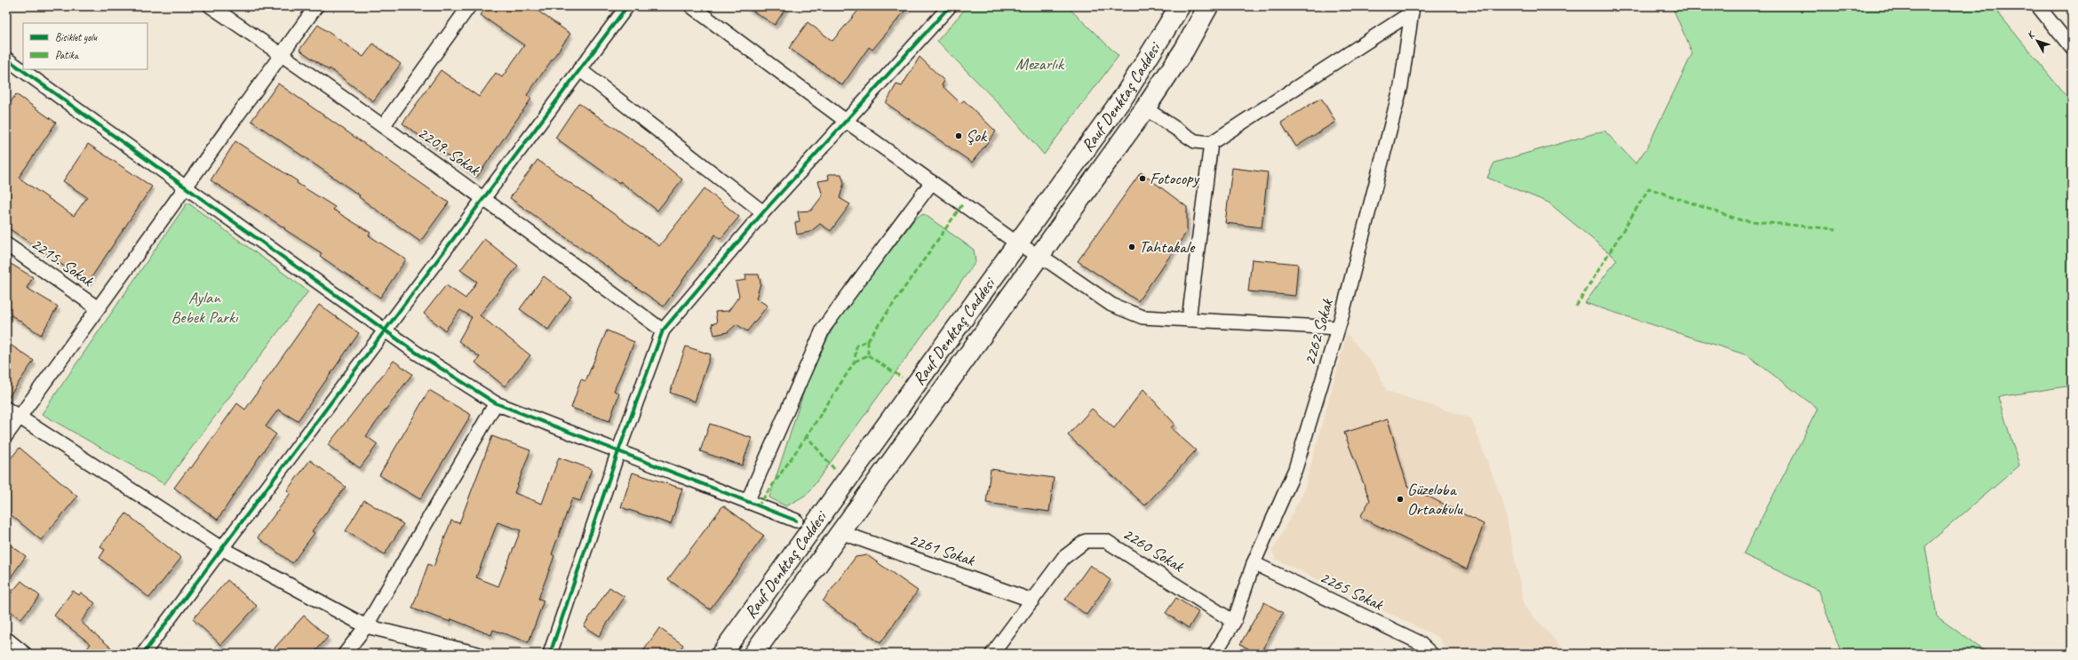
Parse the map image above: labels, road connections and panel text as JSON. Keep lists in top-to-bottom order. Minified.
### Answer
{"streets":{"main road":["Rauf Denktaş Caddesi"],"street":["2209. Sokak","2215. Sokak","2262 Sokak","2261 Sokak","2260 Sokak","2265 Sokak"]},"crossings":[["Rauf Denktaş Caddesi","2261 Sokak"],["2262 Sokak","2260 Sokak"],["2262 Sokak","2265 Sokak"],["2261 Sokak","2260 Sokak"]],"parks":["Mezarlık","Aylan Bebek Parkı"],"places":["Şok","Fotocopy","Tahtakale","Güzeloba Ortaokulu"],"legend":["Bisiklet yolu","Patika"],"north":"top left"}
